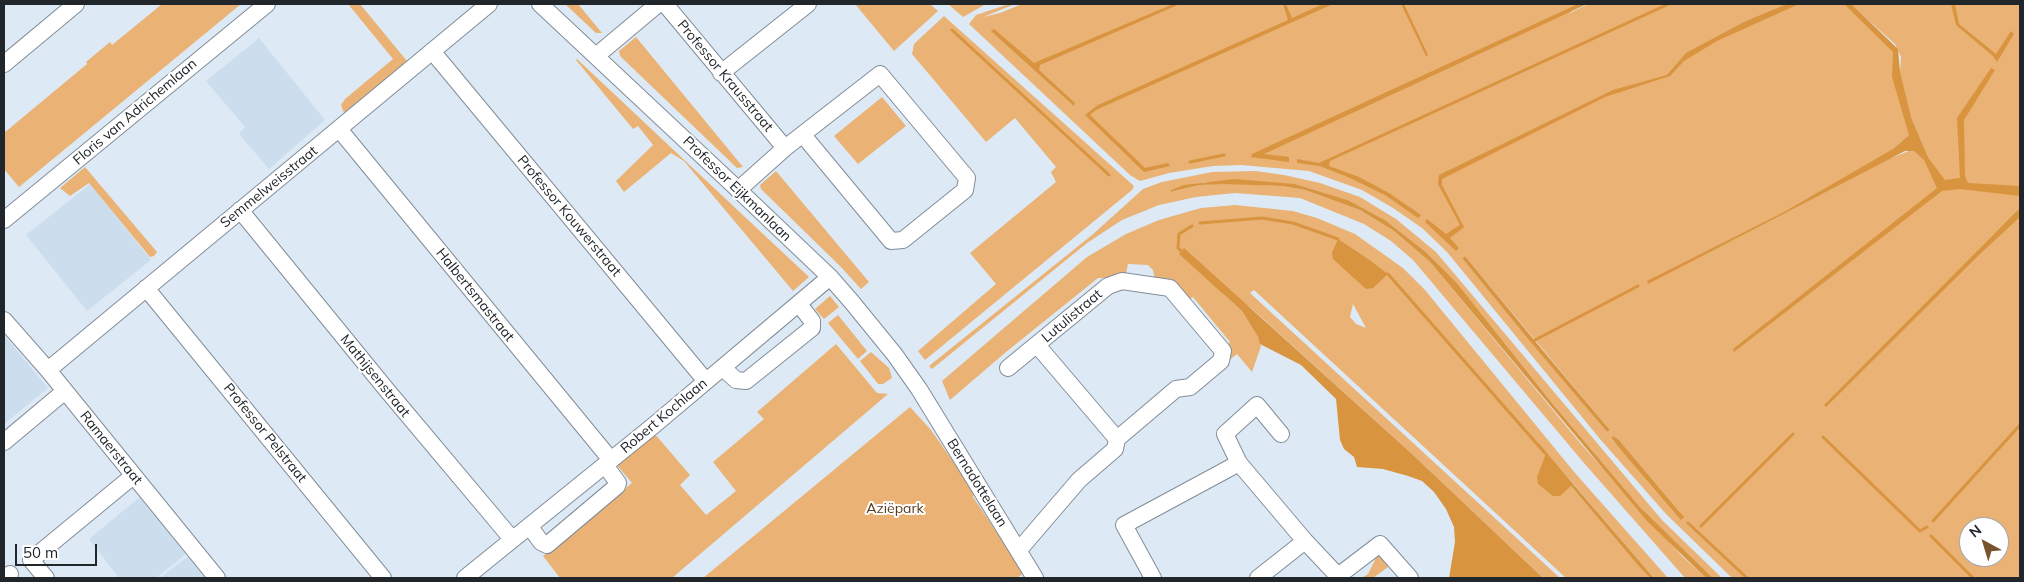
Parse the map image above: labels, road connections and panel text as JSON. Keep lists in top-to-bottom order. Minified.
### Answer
{"streets":{"street":["Professor Krausstraat","Floris van Adrichemlaan","Semmelweisstraat","Professor Eijkmanlaan","Professor Kouwerstraat","Halbertsmastraat","Lutulistraat","Mathijsenstraat","Robert Kochlaan","Professor Pelstraat","Ramaerstraat","Bernadottelaan"]},"crossings":[["Semmelweisstraat","Professor Kouwerstraat"],["Semmelweisstraat","Halbertsmastraat"],["Semmelweisstraat","Mathijsenstraat"],["Semmelweisstraat","Professor Pelstraat"],["Semmelweisstraat","Ramaerstraat"],["Professor Eijkmanlaan","Robert Kochlaan"],["Professor Eijkmanlaan","Bernadottelaan"],["Professor Kouwerstraat","Robert Kochlaan"],["Halbertsmastraat","Robert Kochlaan"],["Mathijsenstraat","Robert Kochlaan"]],"parks":["Aziëpark"],"scale_bar":"50 m","north":"top left"}
